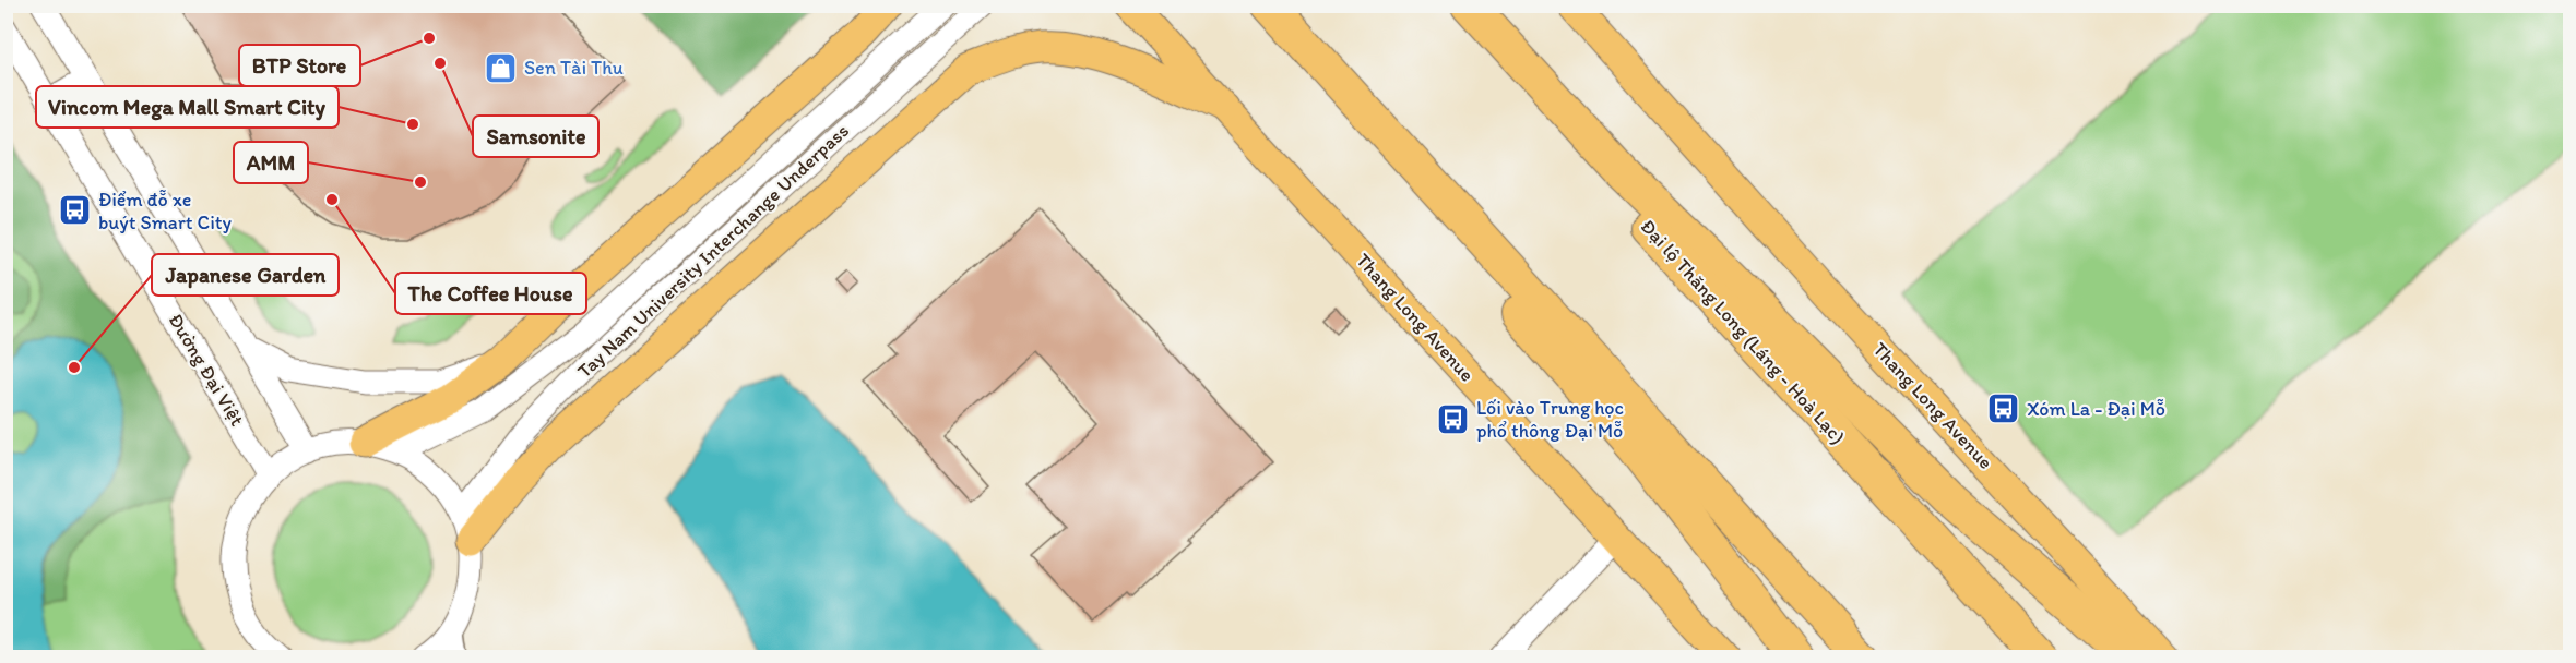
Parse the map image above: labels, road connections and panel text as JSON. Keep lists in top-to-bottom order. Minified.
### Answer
{"streets":{"highway":["Đại lộ Thăng Long (Láng - Hoà Lạc)"],"main road":["Thang Long Avenue"],"street":["Tay Nam University Interchange Underpass","Đường Đại Việt"]},"places":{"other":["BTP Store","Samsonite","Vincom Mega Mall Smart City","AMM","The Coffee House","Japanese Garden"],"shop":["Sen Tài Thu"],"bus stop":["Điểm đỗ xe buýt Smart City","Xóm La - Đại Mỗ","Lối vào Trung học phổ thông Đại Mỗ"]}}
